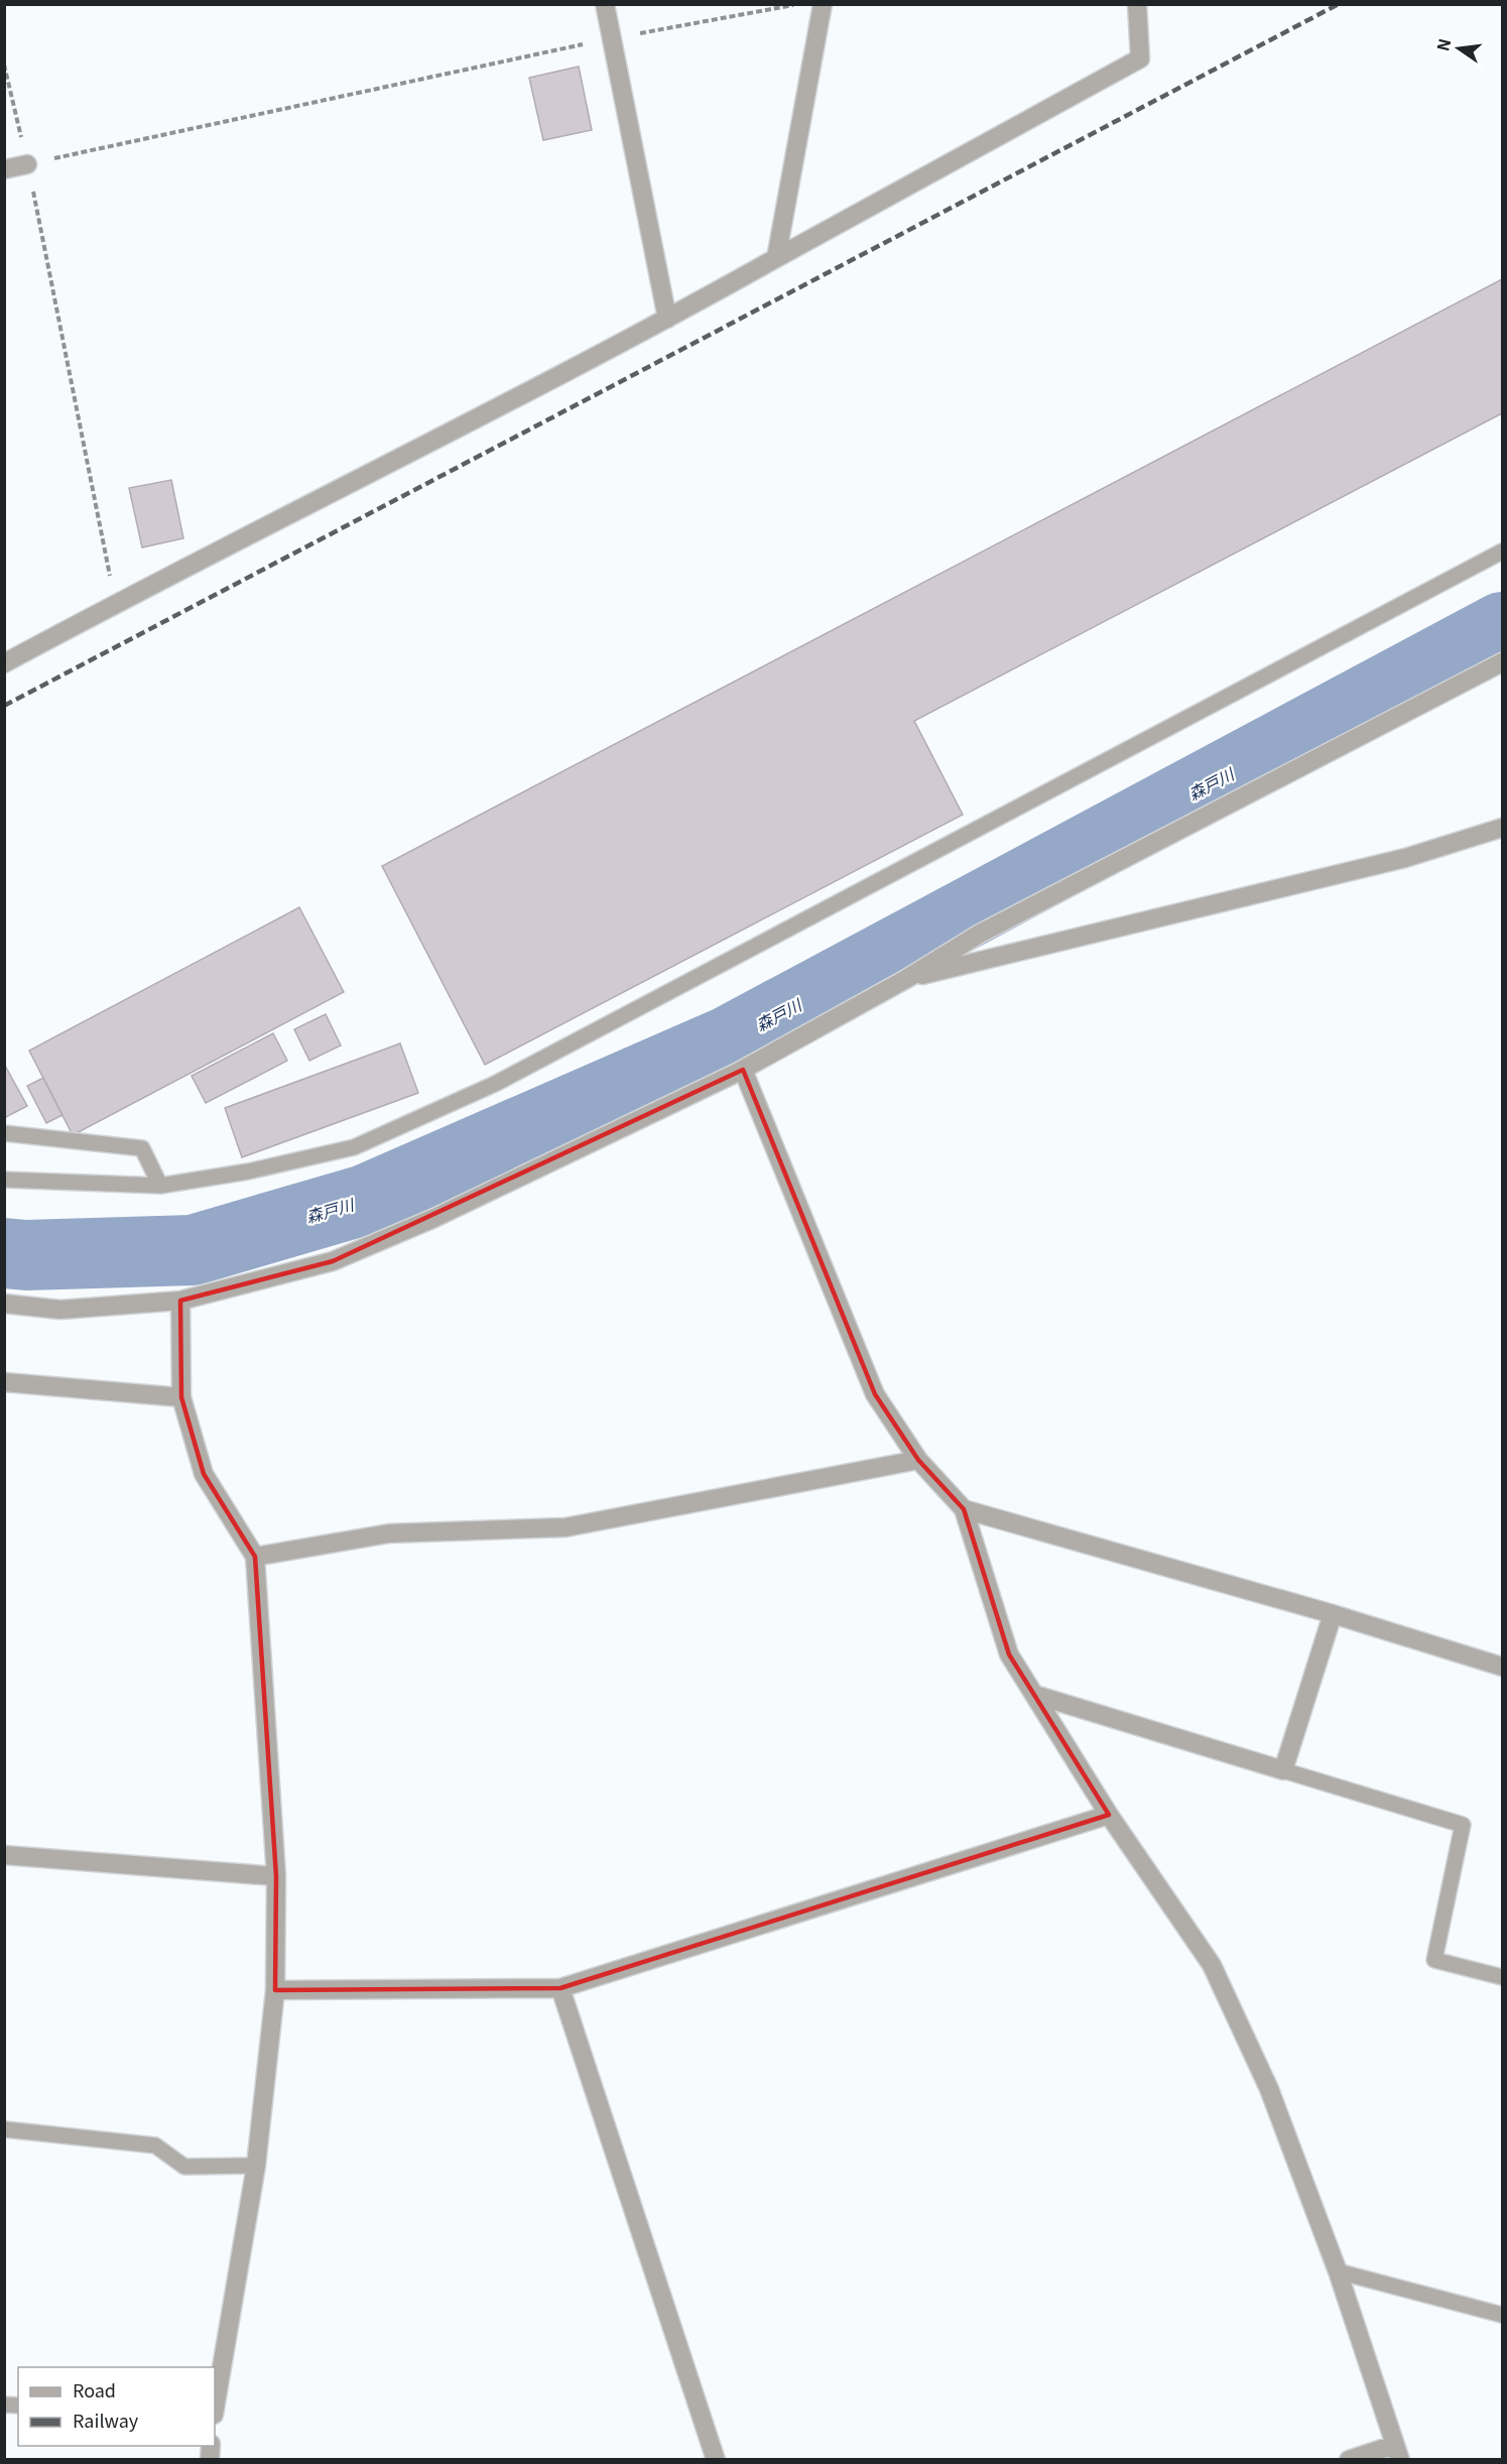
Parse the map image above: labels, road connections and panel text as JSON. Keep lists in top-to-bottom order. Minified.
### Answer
{"water":["森戸川"],"legend":["Road","Railway"],"north":"left"}
